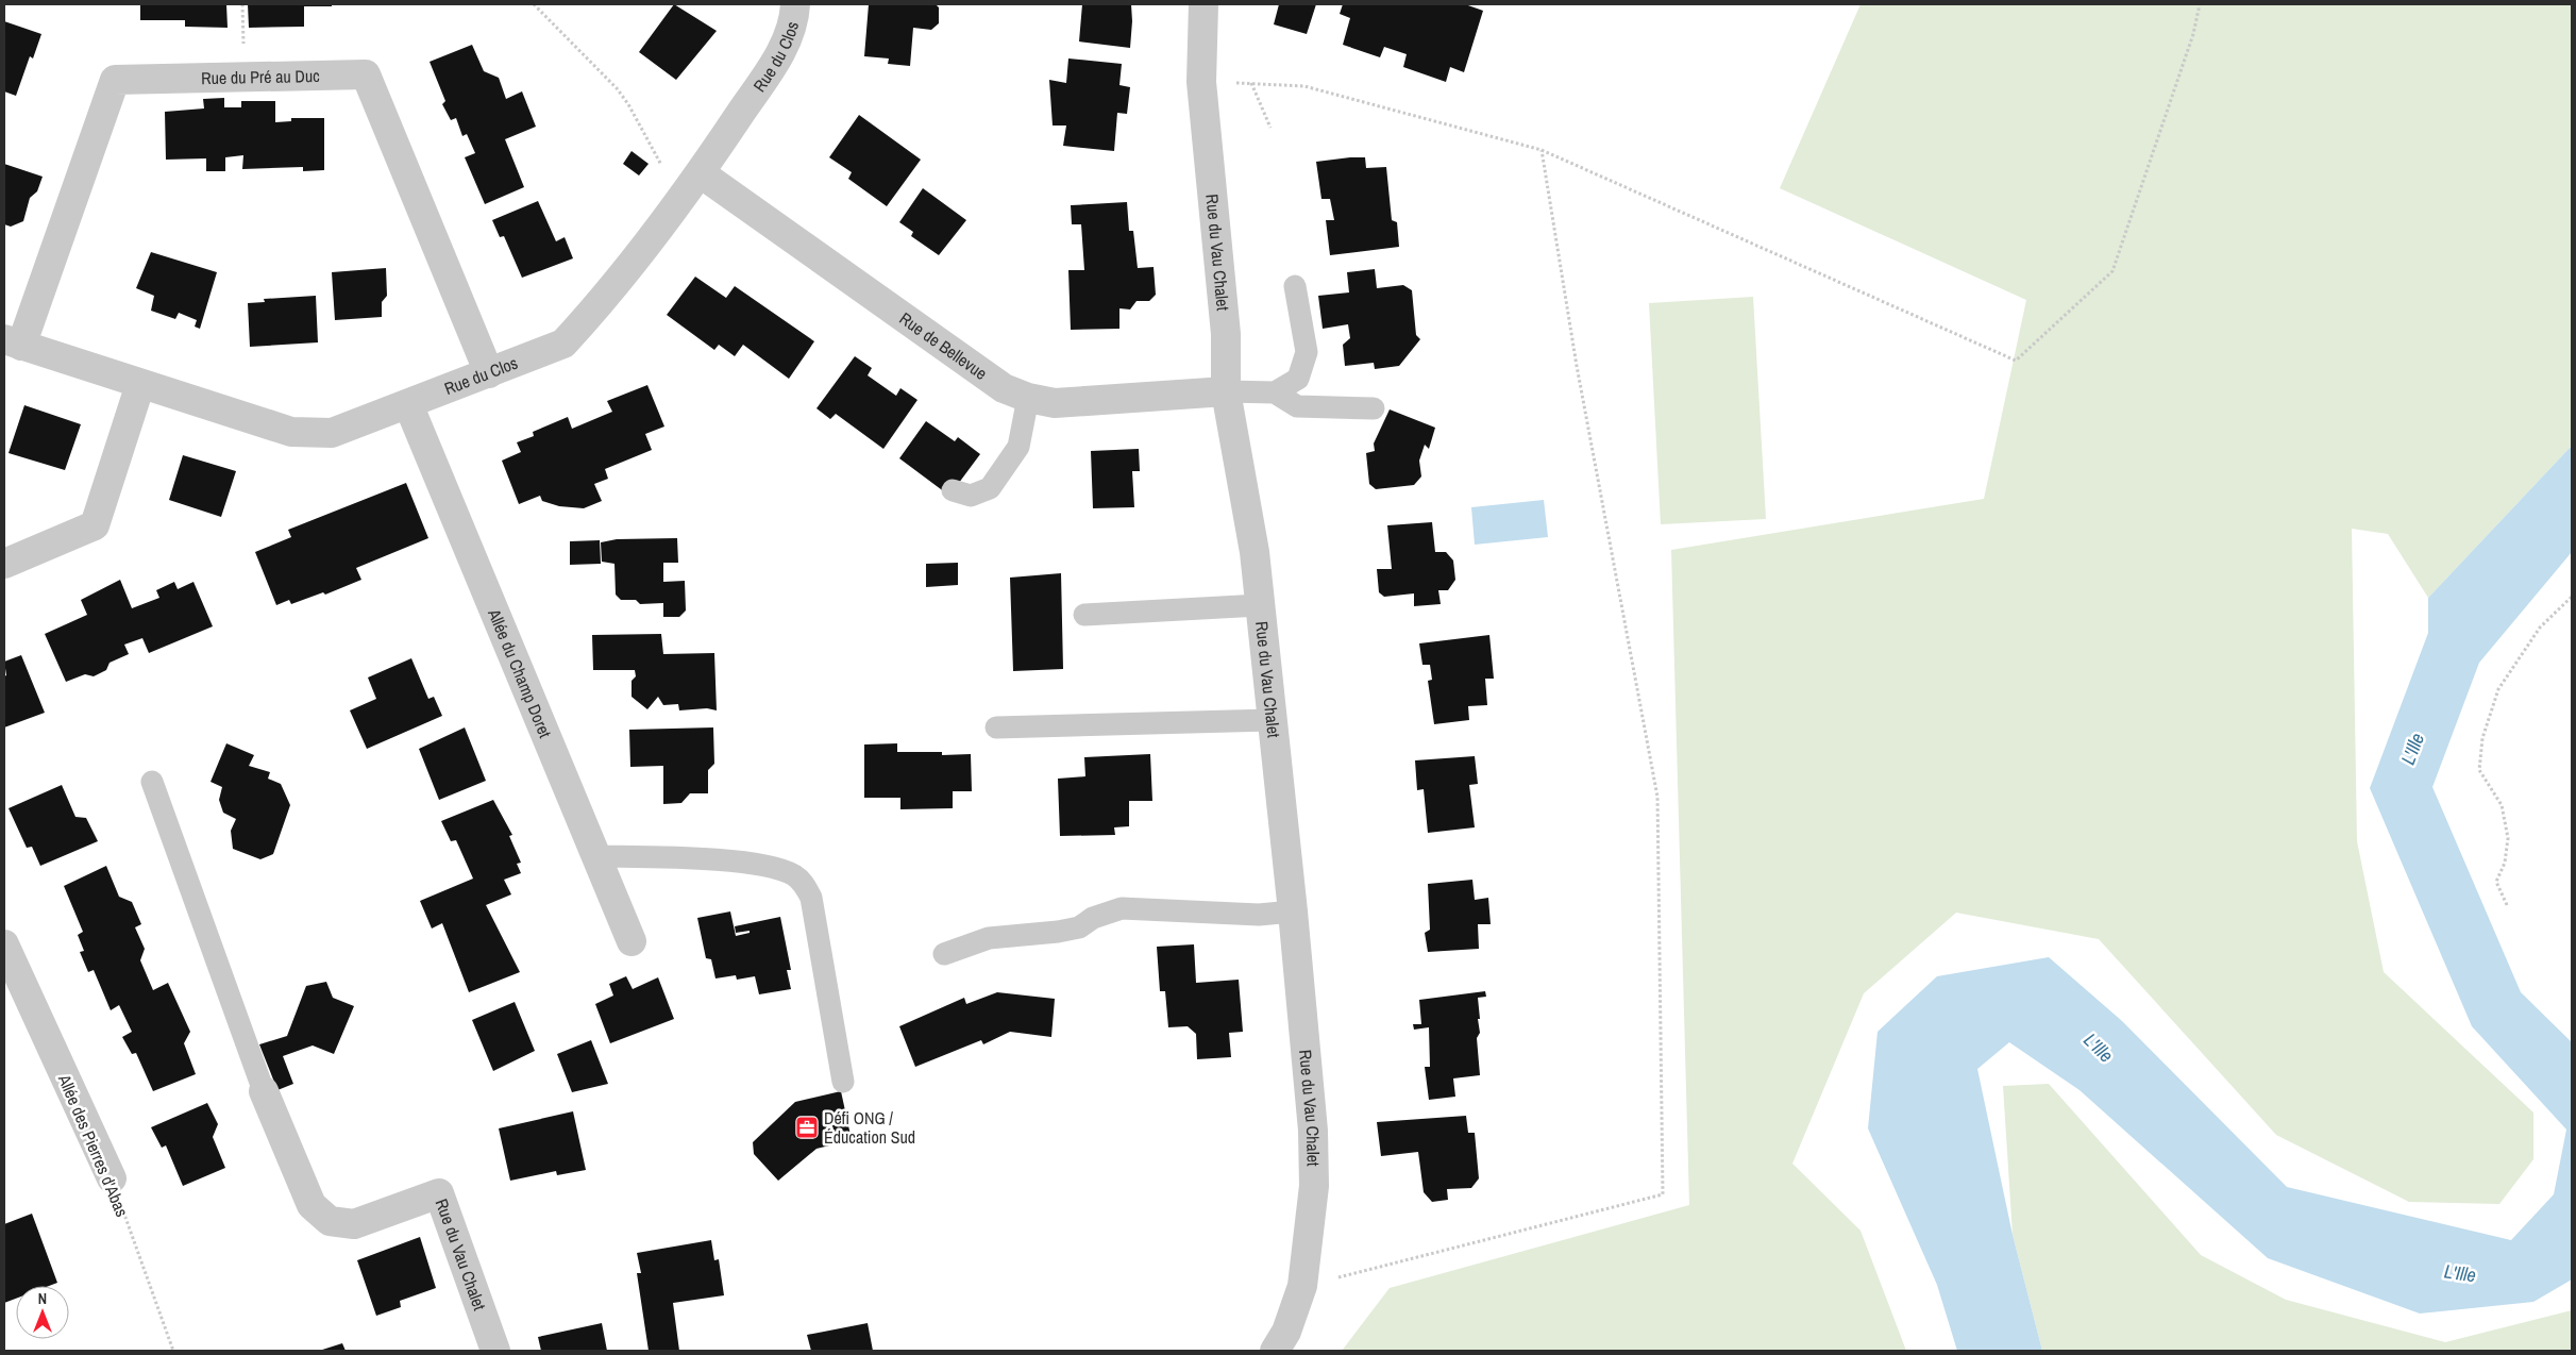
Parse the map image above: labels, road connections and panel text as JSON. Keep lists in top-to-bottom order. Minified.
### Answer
{"streets":{"street":["Rue du Clos","Rue du Pré au Duc","Rue du Vau Chalet","Rue de Bellevue","Allée du Champ Doret","Allée des Pierres d'Abas"]},"crossings":[["Rue du Clos","Rue du Pré au Duc"],["Rue du Clos","Rue de Bellevue"],["Rue du Clos","Allée du Champ Doret"],["Rue du Vau Chalet","Rue de Bellevue"]],"water":["L'Ille"],"places":{"office":["Défi ONG / Éducation Sud"]},"north":"top"}
